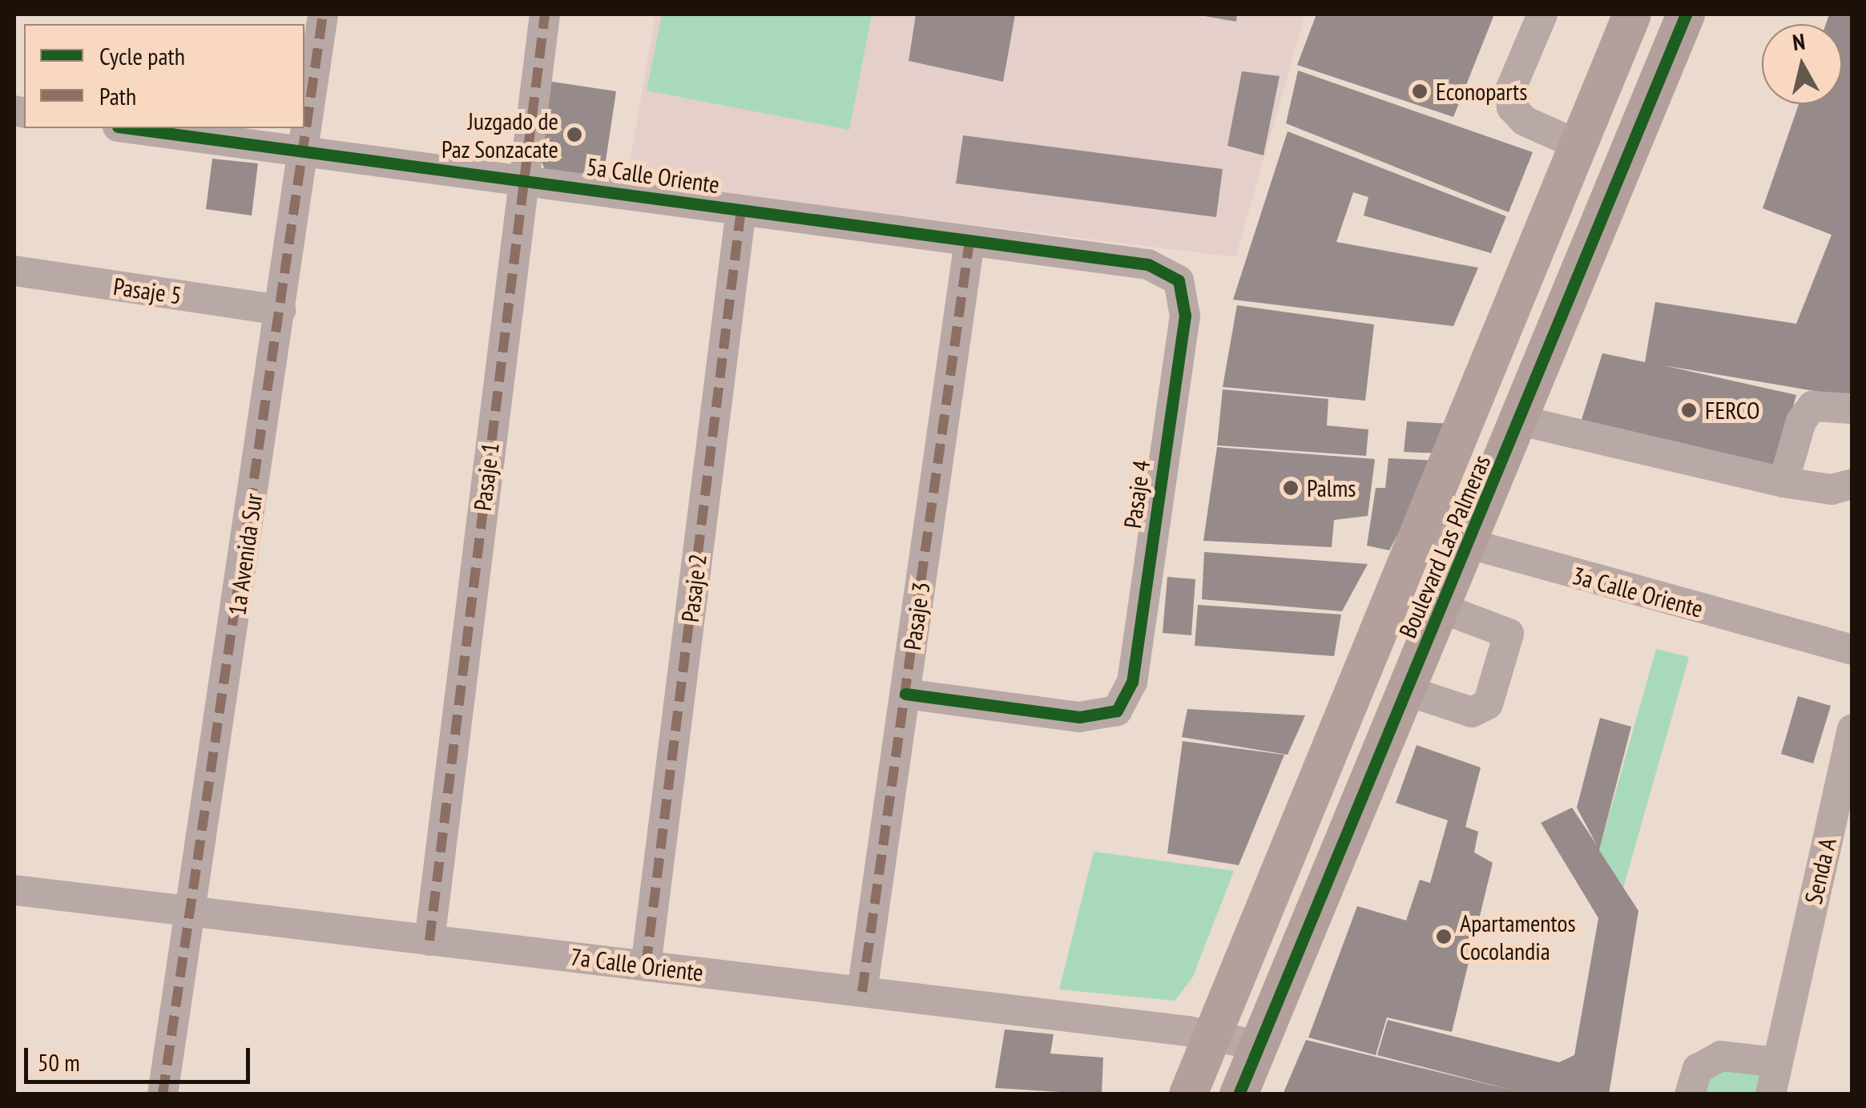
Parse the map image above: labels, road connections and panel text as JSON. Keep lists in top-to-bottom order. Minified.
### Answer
{"streets":{"main road":["Boulevard Las Palmeras"],"street":["5a Calle Oriente","Pasaje 5","Pasaje 1","Pasaje 4","1a Avenida Sur","Pasaje 2","3a Calle Oriente","Pasaje 3","Senda A","7a Calle Oriente"]},"crossings":[["5a Calle Oriente","Pasaje 1"],["5a Calle Oriente","Pasaje 4"],["5a Calle Oriente","1a Avenida Sur"],["5a Calle Oriente","Pasaje 2"],["5a Calle Oriente","Pasaje 3"],["Pasaje 5","1a Avenida Sur"],["Pasaje 1","7a Calle Oriente"],["Pasaje 4","Pasaje 3"],["Boulevard Las Palmeras","3a Calle Oriente"],["Boulevard Las Palmeras","7a Calle Oriente"],["1a Avenida Sur","7a Calle Oriente"],["Pasaje 2","7a Calle Oriente"],["Pasaje 3","7a Calle Oriente"]],"places":["Econoparts","Juzgado de Paz Sonzacate","FERCO","Palms","Apartamentos Cocolandia"],"legend":["Cycle path","Path"],"scale_bar":"50 m","north":"top"}
